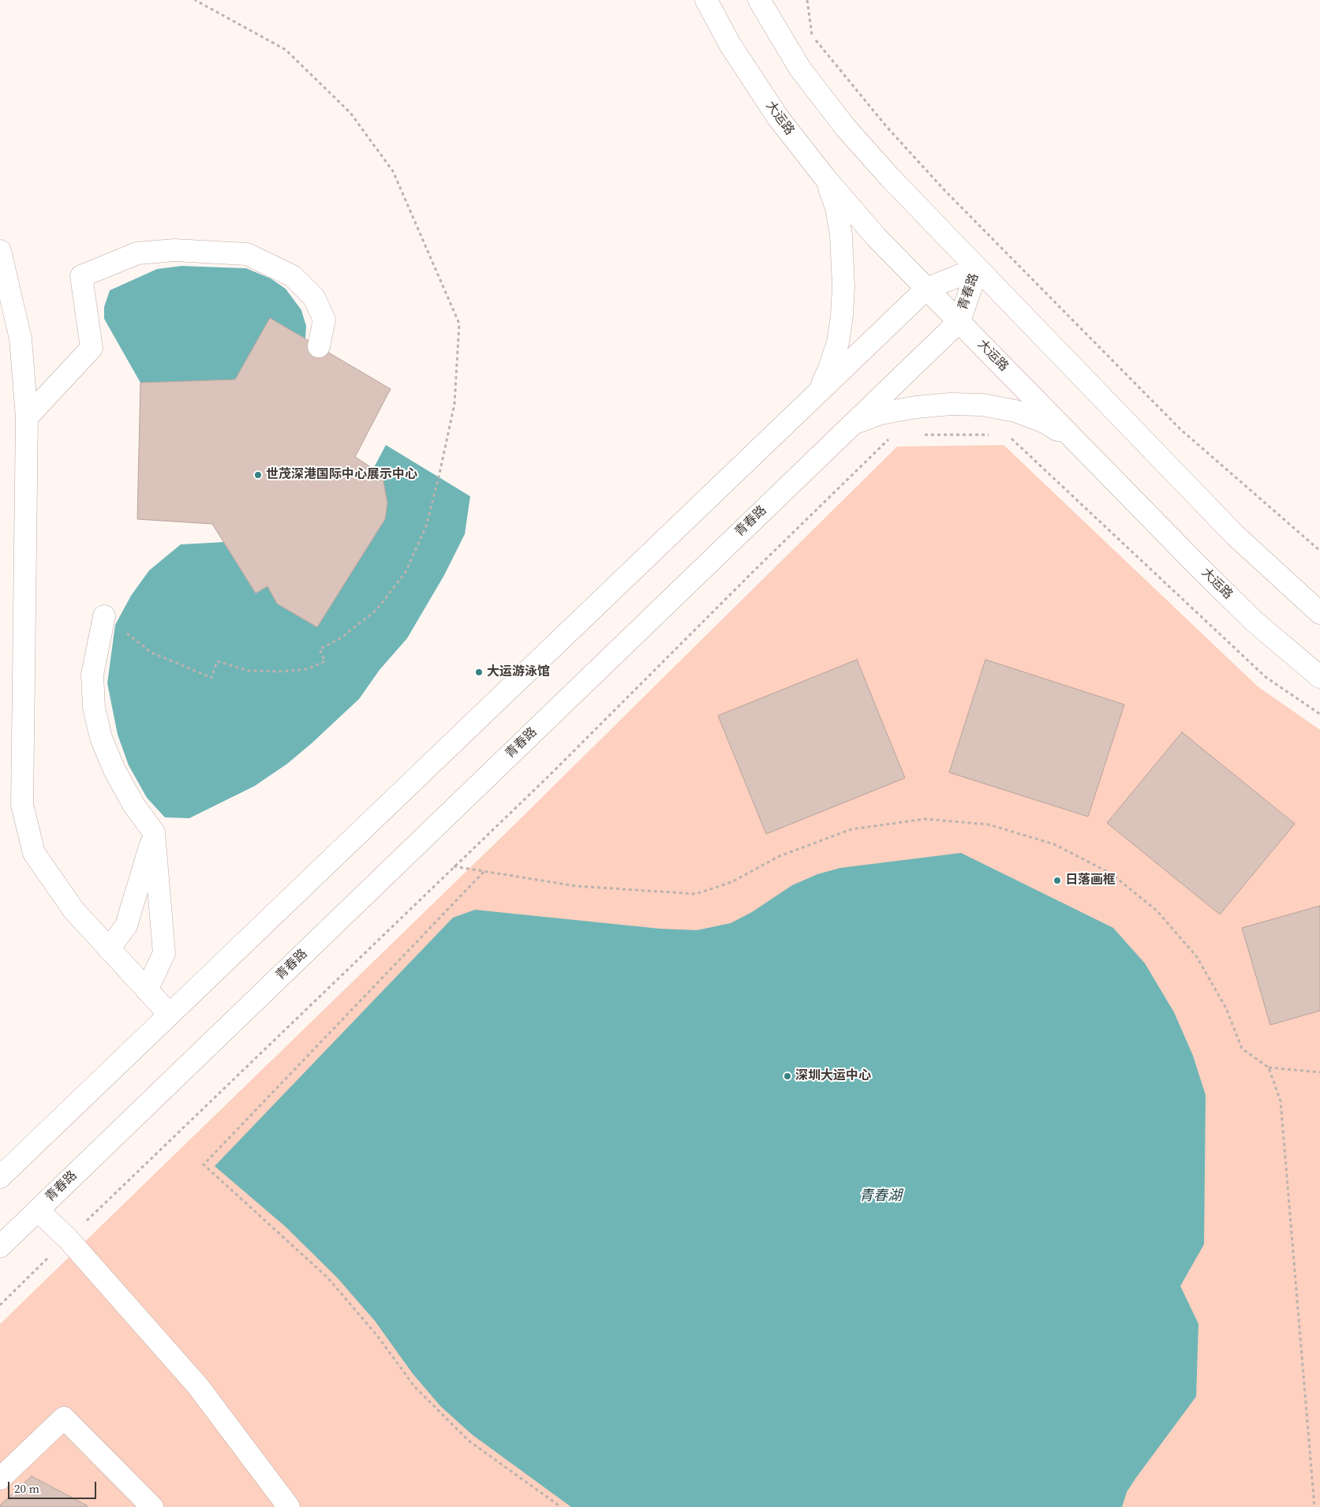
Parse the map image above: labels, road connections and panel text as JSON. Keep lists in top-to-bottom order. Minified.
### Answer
{"streets":{"street":["大运路","青春路"]},"crossings":[["大运路","青春路"]],"water":["青春湖"],"places":["世茂深港国际中心展示中心","大运游泳馆","日落画框","深圳大运中心"],"scale_bar":"20 m"}
